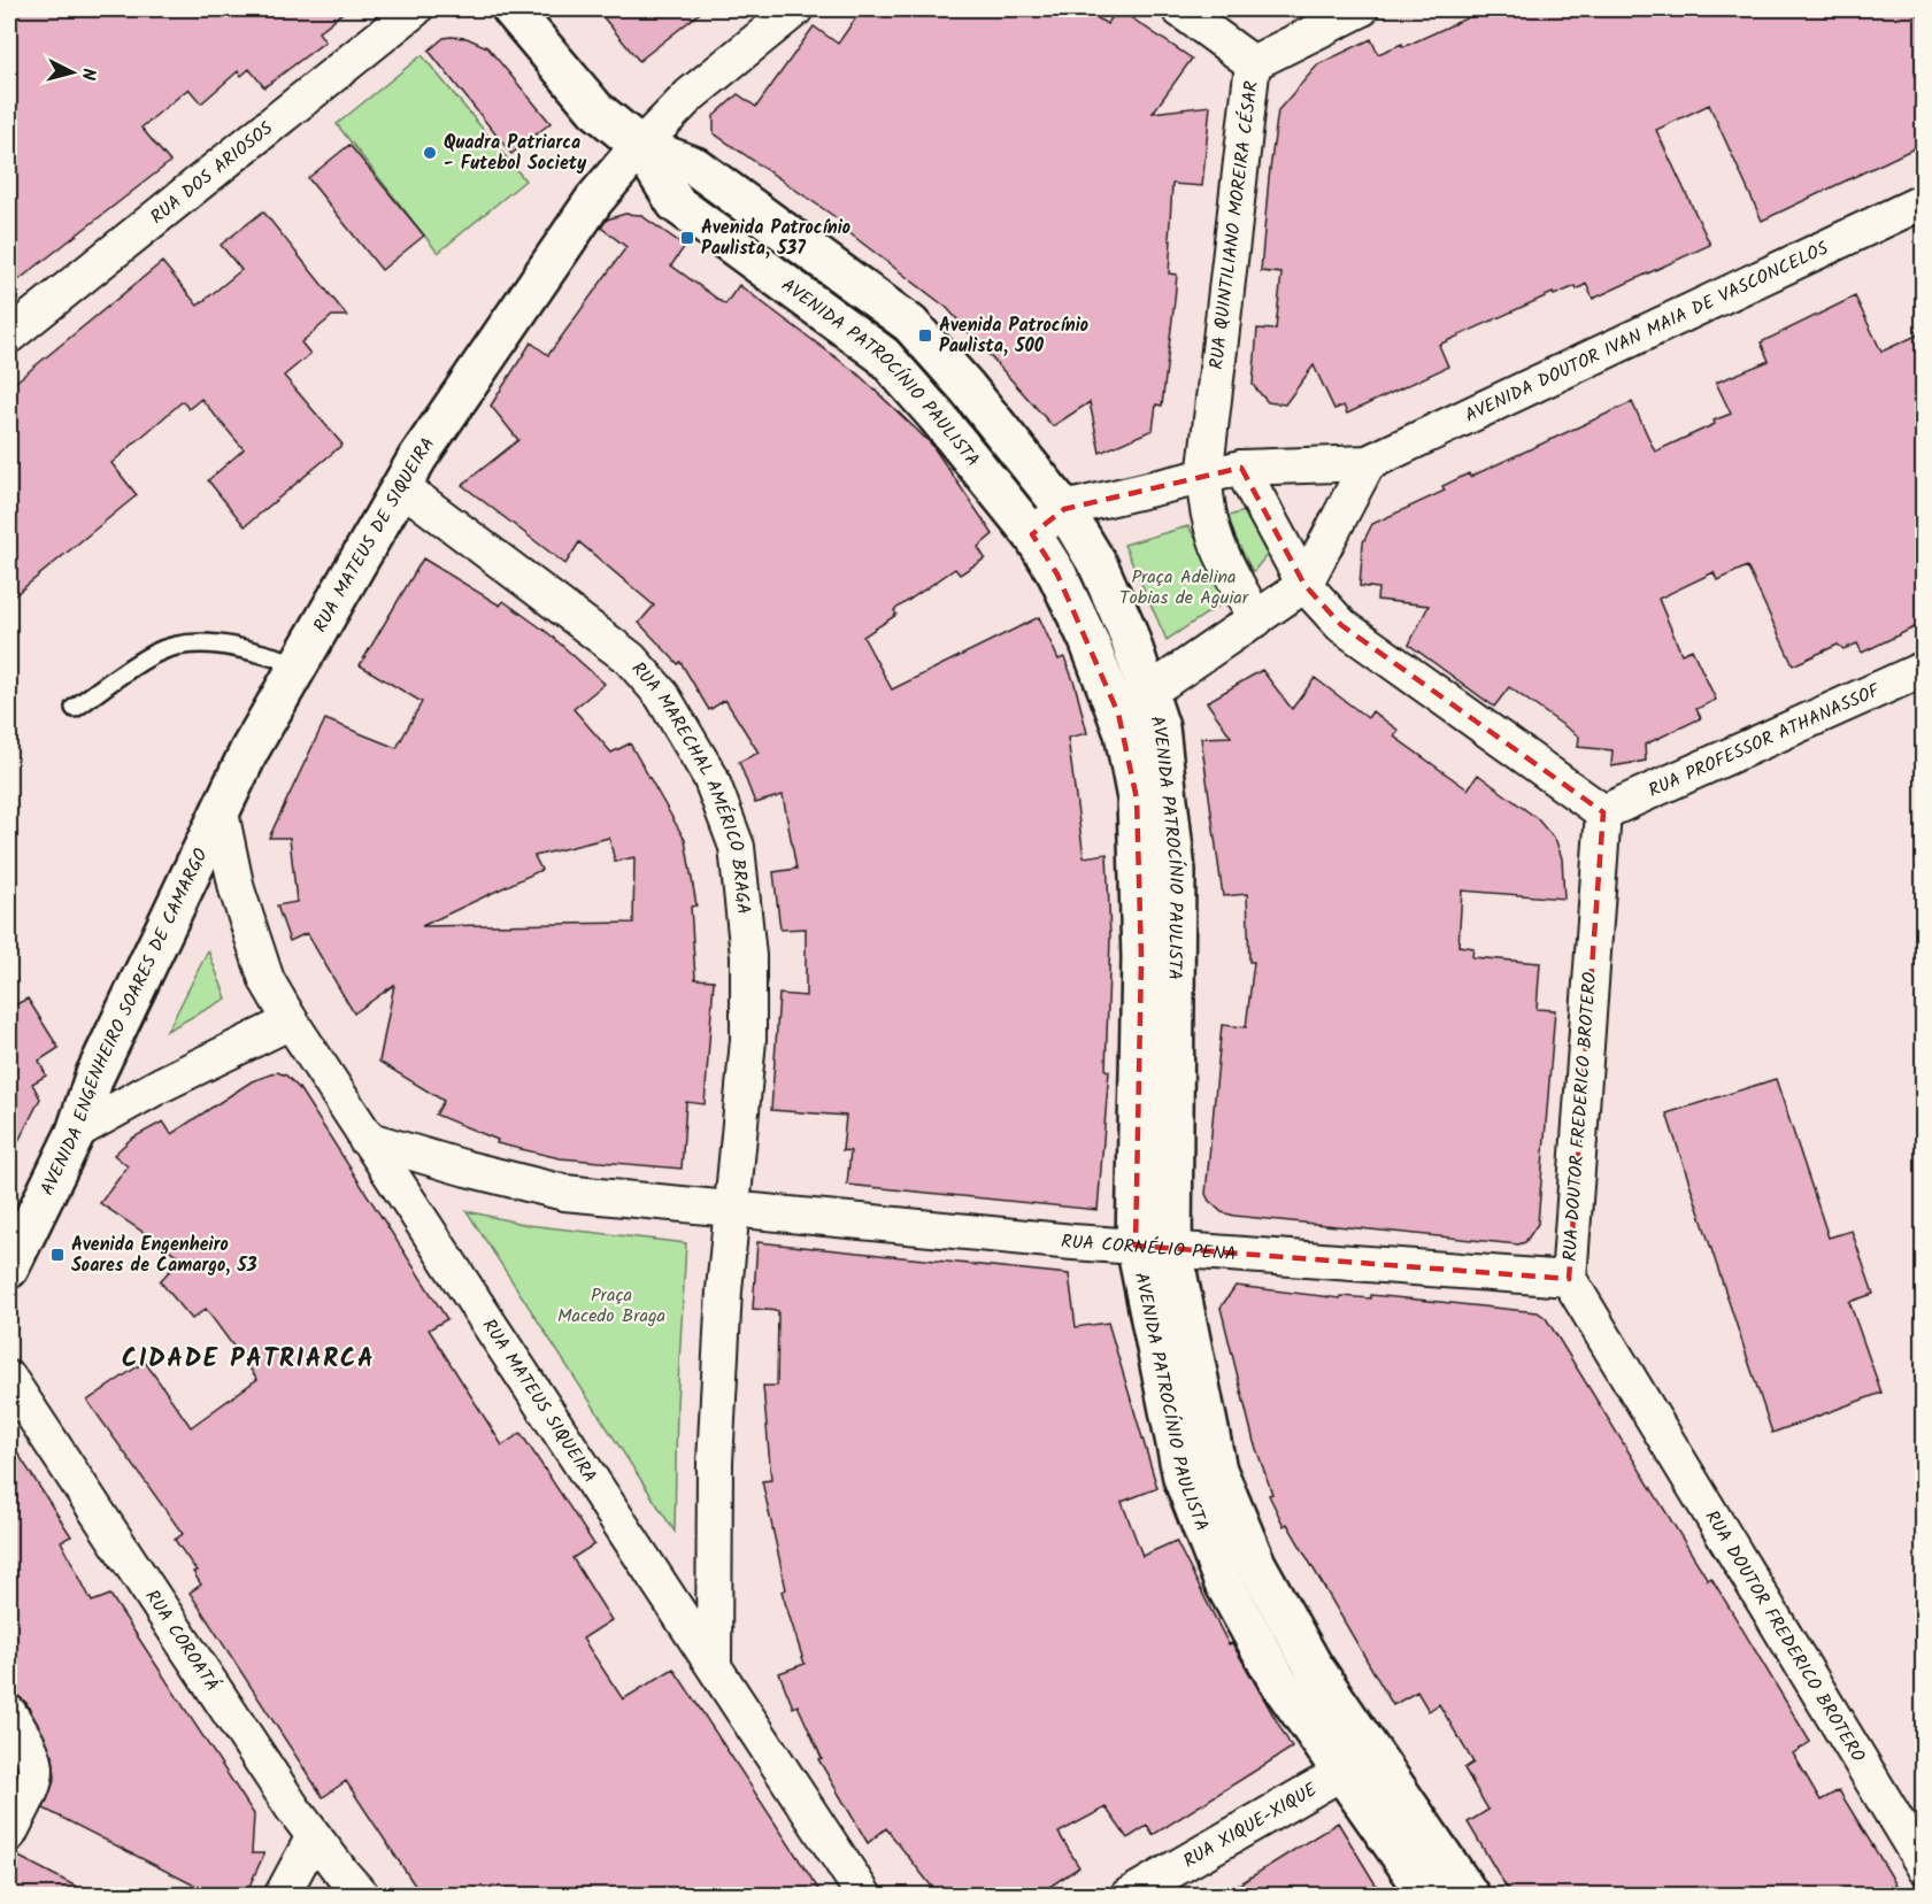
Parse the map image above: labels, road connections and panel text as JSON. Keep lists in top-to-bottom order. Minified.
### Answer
{"streets":{"street":["RUA DOS ARIOSOS","RUA QUINTILIANO MOREIRA CÉSAR","AVENIDA DOUTOR IVAN MAIA DE VASCONCELOS","AVENIDA PATROCÍNIO PAULISTA","RUA MATEUS DE SIQUEIRA","RUA PROFESSOR ATHANASSOF","RUA MARECHAL AMÉRICO BRAGA","AVENIDA ENGENHEIRO SOARES DE CAMARGO","RUA DOUTOR FREDERICO BROTERO","RUA CORNÉLIO PENA","RUA MATEUS SIQUEIRA","RUA COROATÁ","RUA XIQUE-XIQUE"]},"crossings":[["AVENIDA PATROCÍNIO PAULISTA","RUA MATEUS DE SIQUEIRA"],["AVENIDA PATROCÍNIO PAULISTA","RUA CORNÉLIO PENA"],["AVENIDA PATROCÍNIO PAULISTA","RUA XIQUE-XIQUE"],["RUA MATEUS DE SIQUEIRA","RUA MARECHAL AMÉRICO BRAGA"],["RUA MATEUS DE SIQUEIRA","AVENIDA ENGENHEIRO SOARES DE CAMARGO"],["RUA PROFESSOR ATHANASSOF","RUA DOUTOR FREDERICO BROTERO"],["RUA MARECHAL AMÉRICO BRAGA","RUA CORNÉLIO PENA"],["RUA DOUTOR FREDERICO BROTERO","RUA CORNÉLIO PENA"]],"districts":["CIDADE PATRIARCA"],"parks":["Praça Adelina Tobias de Aguiar","Praça Macedo Braga"],"places":{"other":["Quadra Patriarca - Futebol Society"],"transit":["Avenida Patrocínio Paulista, 537","Avenida Patrocínio Paulista, 500","Avenida Engenheiro Soares de Camargo, 53"]},"north":"right"}
